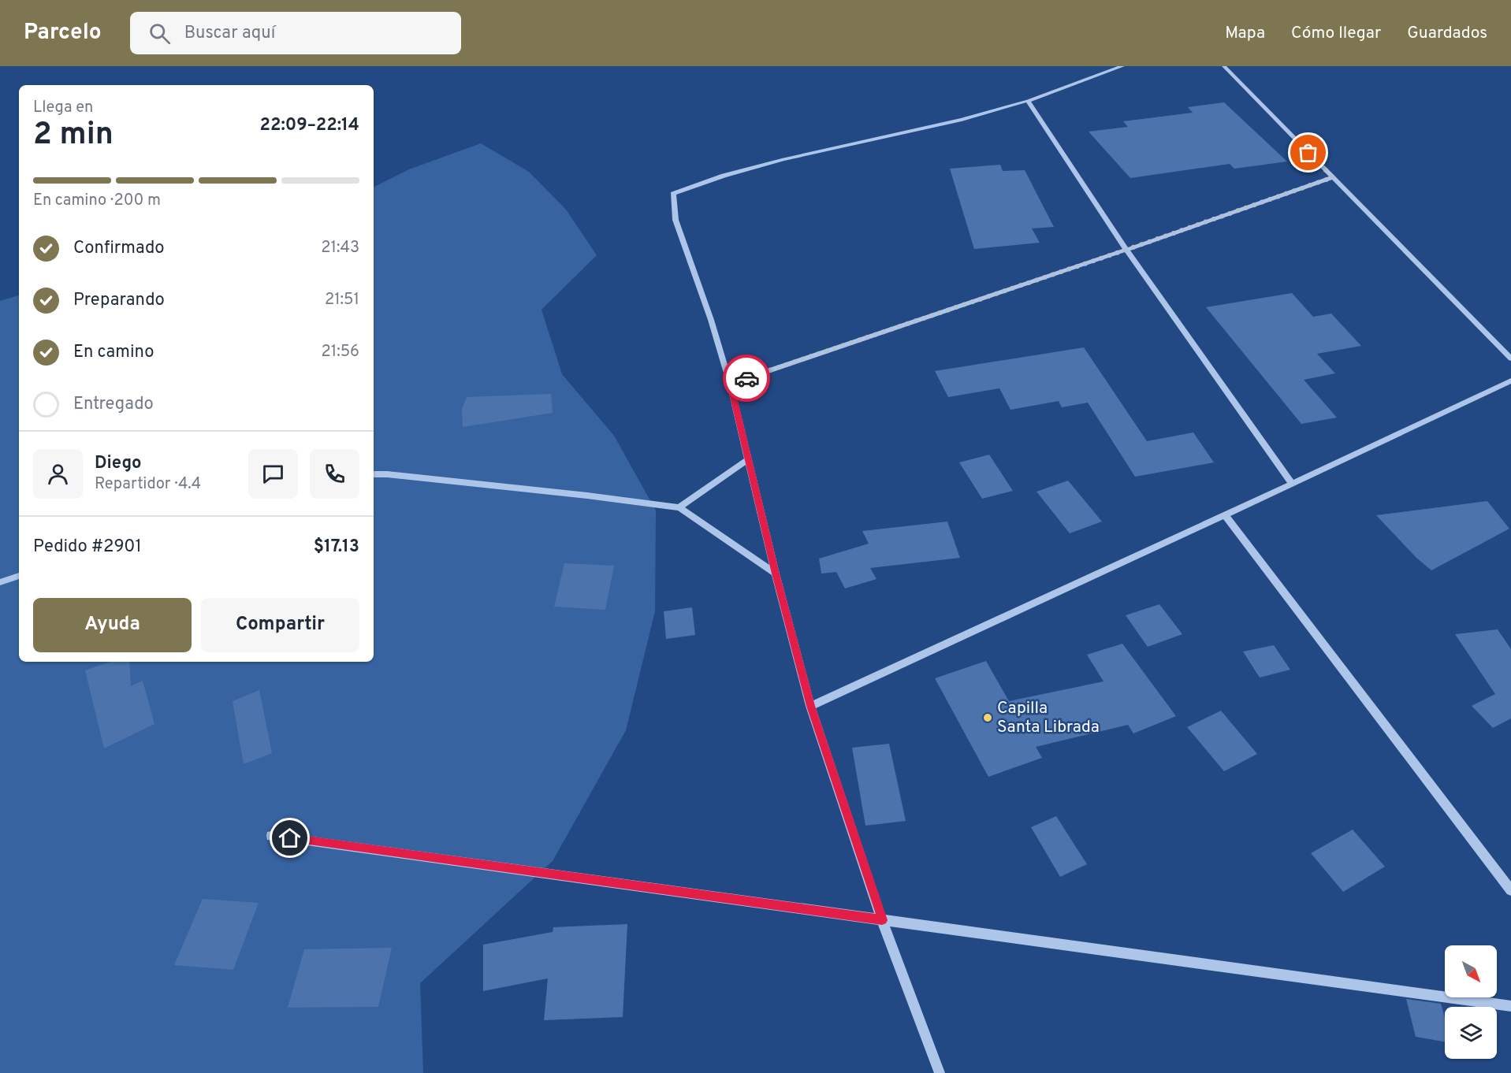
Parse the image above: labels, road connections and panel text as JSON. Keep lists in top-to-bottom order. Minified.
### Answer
{"places":["Capilla Santa Librada"],"north":"bottom right","page":{"header":"Parcelo","search":"Buscar aquí","nav":["Mapa","Cómo llegar","Guardados"],"heading":["2 min","Llega en","22:09–22:14"],"panel":["Diego","Repartidor · 4.4","Pedido #2901","$17.13"],"bar":"En camino · 200 m","list":[["Confirmado","21:43"],["Preparando","21:51"],["En camino","21:56"],"Entregado"],"buttons":["Ayuda","Compartir"]}}
